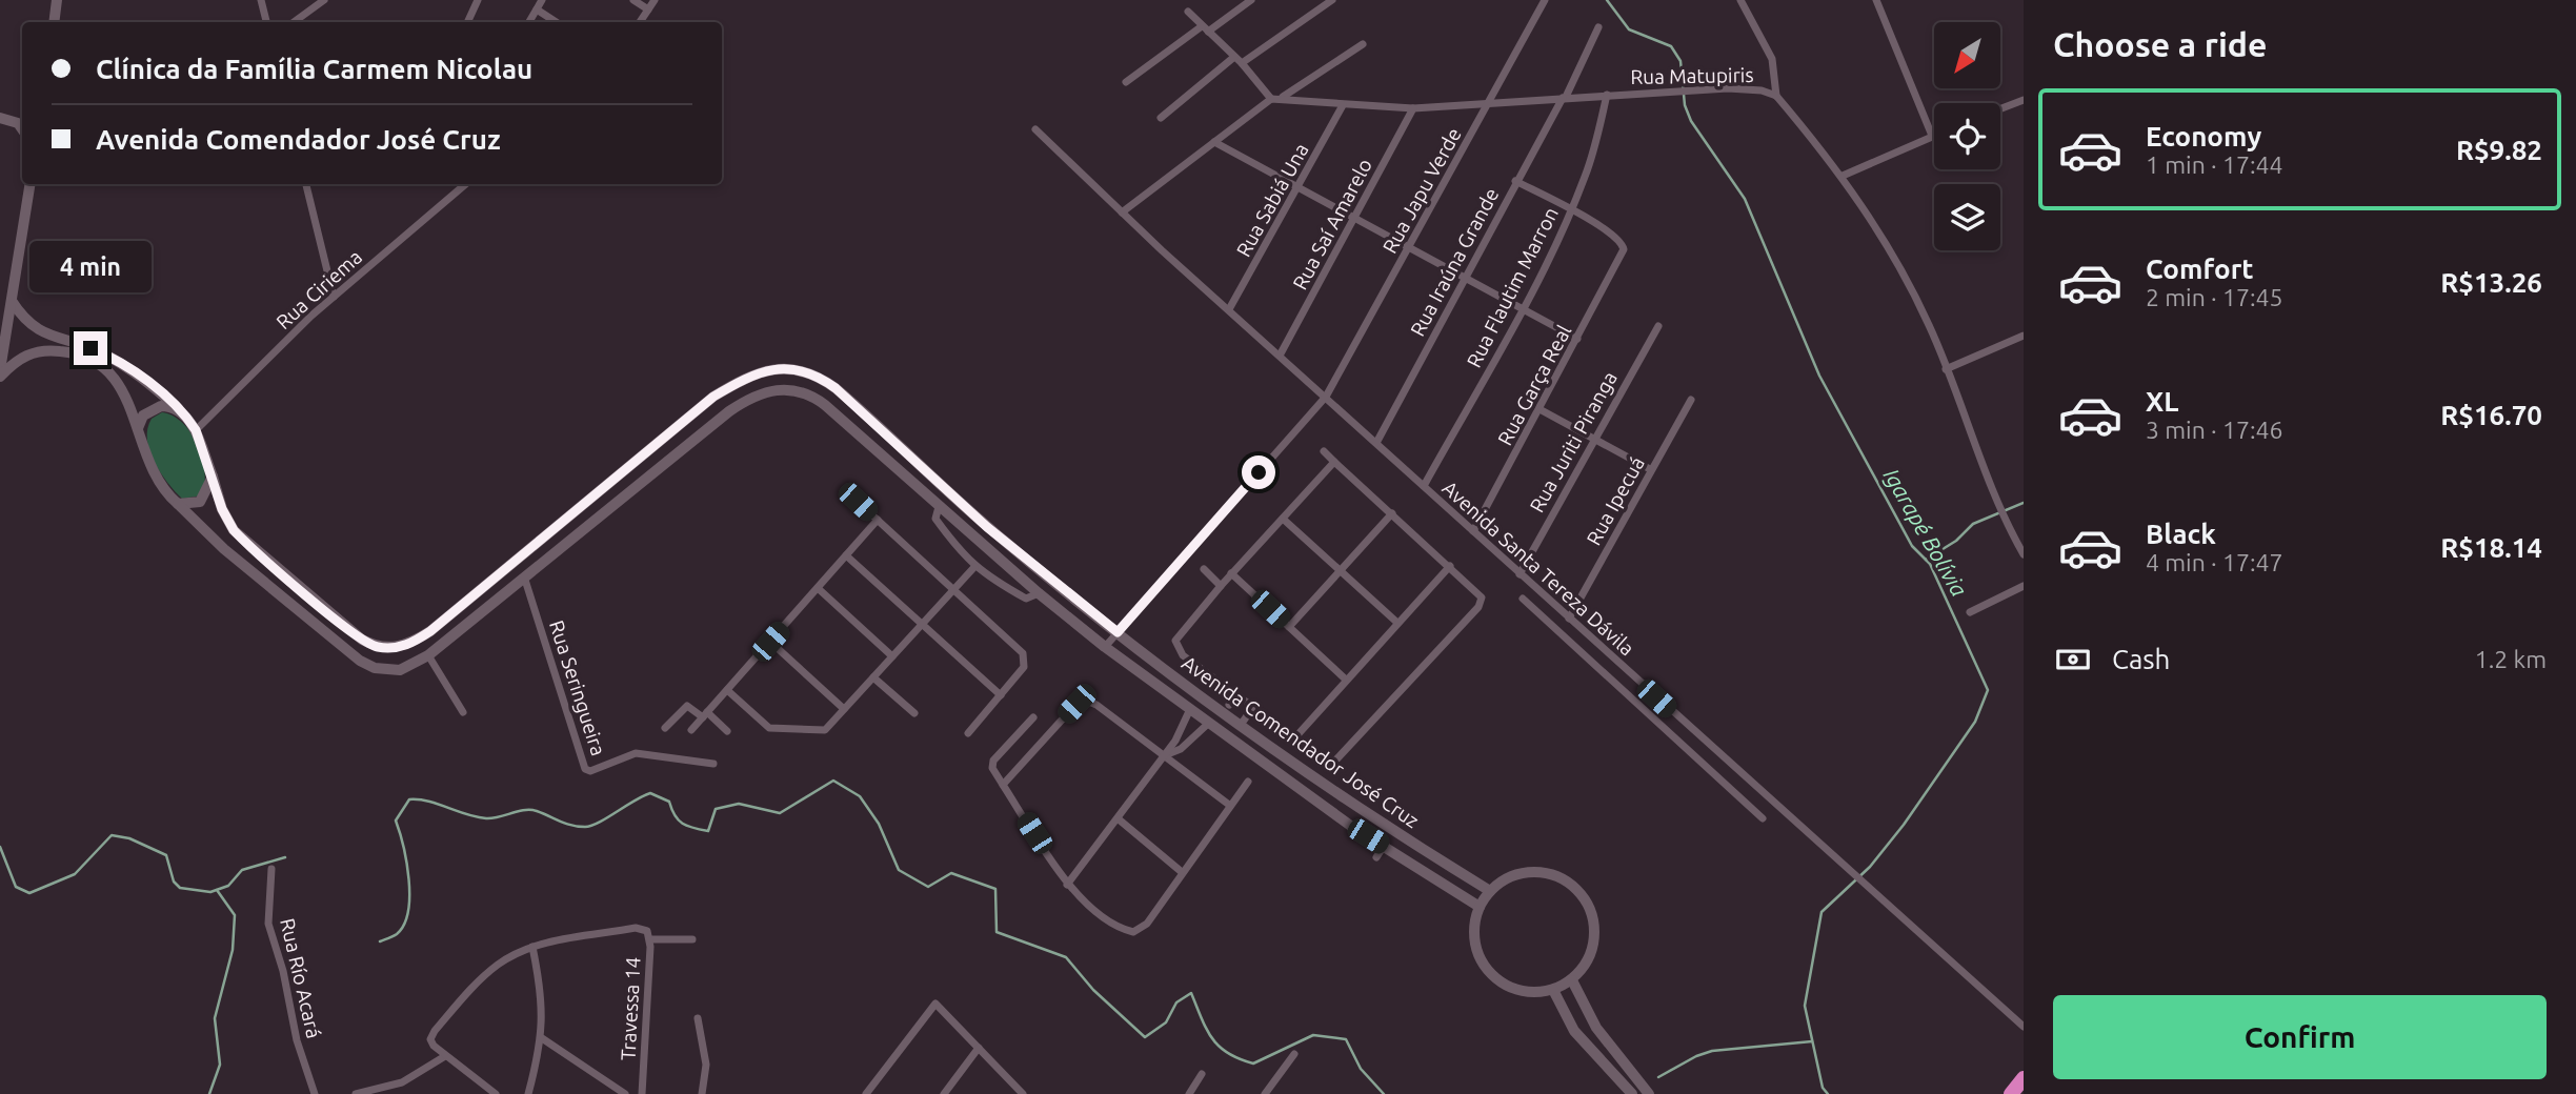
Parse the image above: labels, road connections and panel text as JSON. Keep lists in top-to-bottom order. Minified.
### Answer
{"streets":{"street":["Rua Matupiris","Rua Japu Verde","Rua Sabiá Una","Rua Saí Amarelo","Rua Iraúna Grande","Rua Flautim Marron","Rua Ciriema","Rua Garça Real","Rua Juriti Piranga","Rua Ipecuá","Avenida Santa Tereza Dávila","Rua Seringueira","Avenida Comendador José Cruz","Rua Río Acará","Travessa 14"]},"crossings":[["Rua Matupiris","Rua Japu Verde"],["Rua Matupiris","Rua Sabiá Una"],["Rua Matupiris","Rua Saí Amarelo"],["Rua Matupiris","Rua Iraúna Grande"],["Rua Matupiris","Rua Flautim Marron"],["Rua Matupiris","Avenida Santa Tereza Dávila"],["Rua Japu Verde","Avenida Santa Tereza Dávila"],["Rua Japu Verde","Avenida Comendador José Cruz"],["Rua Sabiá Una","Avenida Santa Tereza Dávila"],["Rua Saí Amarelo","Avenida Santa Tereza Dávila"],["Rua Iraúna Grande","Avenida Santa Tereza Dávila"],["Rua Flautim Marron","Rua Garça Real"],["Rua Flautim Marron","Avenida Santa Tereza Dávila"],["Rua Ciriema","Avenida Comendador José Cruz"],["Rua Garça Real","Avenida Santa Tereza Dávila"],["Rua Juriti Piranga","Avenida Santa Tereza Dávila"],["Rua Ipecuá","Avenida Santa Tereza Dávila"],["Rua Seringueira","Avenida Comendador José Cruz"]],"water":["Igarapé Bolívia"],"north":"bottom left","page":{"heading":"Choose a ride","banner":["Clínica da Família Carmem Nicolau","Avenida Comendador José Cruz"],"list":[{"name":"Economy","note":"1 min · 17:44","value":"R$9.82"},{"name":"Comfort","note":"2 min · 17:45","value":"R$13.26"},{"name":"XL","note":"3 min · 17:46","value":"R$16.70"},{"name":"Black","note":"4 min · 17:47","value":"R$18.14"}],"bubble":"4 min","pay":["Cash","1.2 km"],"buttons":"Confirm"}}
